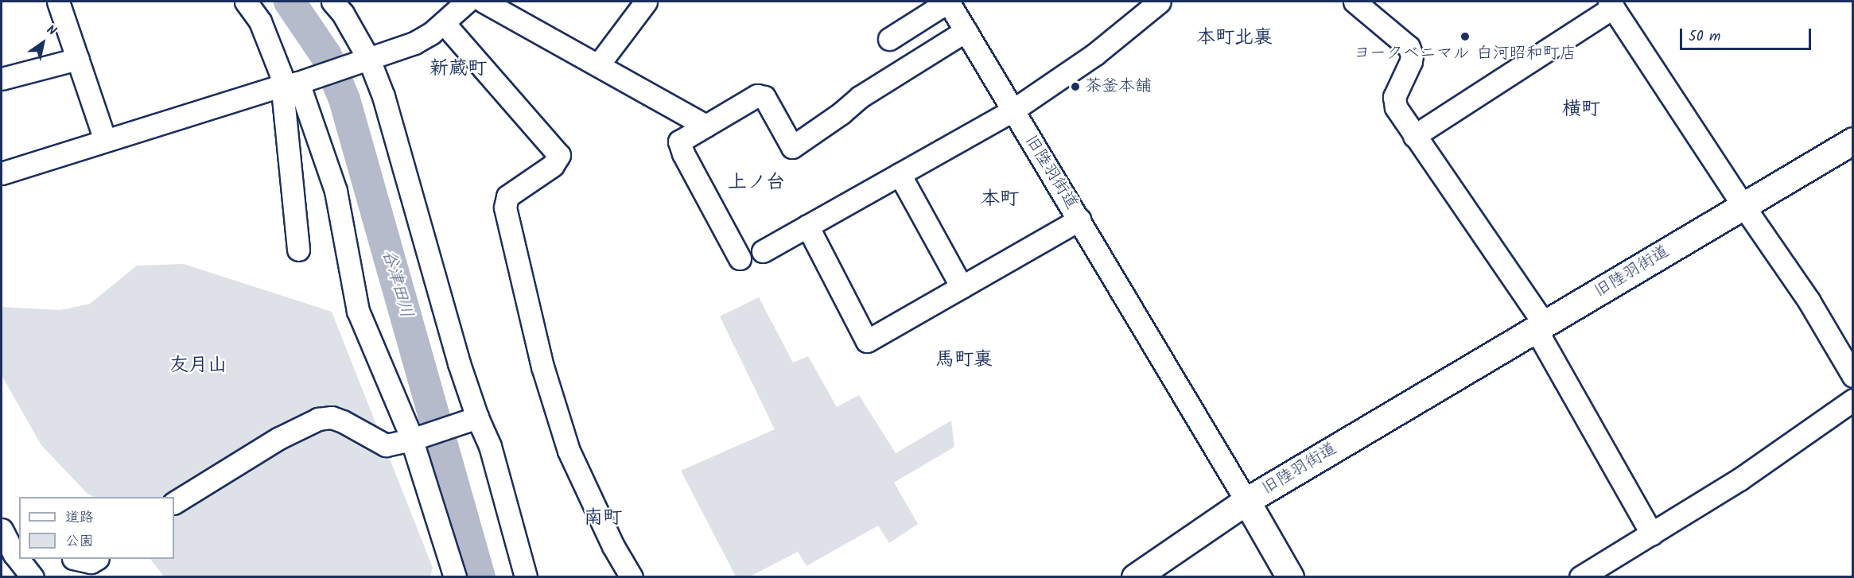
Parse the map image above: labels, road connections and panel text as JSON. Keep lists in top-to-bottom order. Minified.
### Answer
{"streets":{"main road":["旧陸羽街道"]},"districts":["本町北裏","新蔵町","横町","上ノ台","本町","馬町裏","友月山","南町"],"water":["谷津田川"],"places":["ヨークベニマル 白河昭和町店","茶釜本舗"],"legend":["道路","公園"],"scale_bar":"50 m","north":"top right"}
